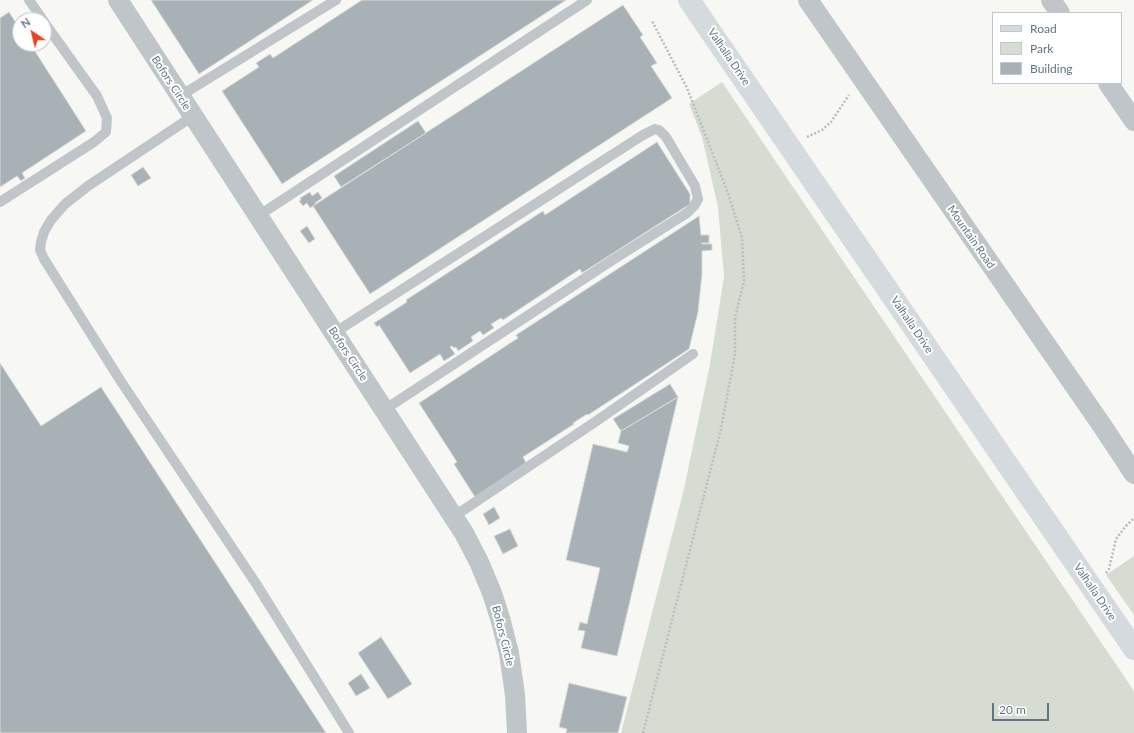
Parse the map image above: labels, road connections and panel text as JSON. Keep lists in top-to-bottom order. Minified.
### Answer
{"streets":{"main road":["Valhalla Drive"],"street":["Bofors Circle","Mountain Road"]},"legend":["Road","Park","Building"],"scale_bar":"20 m","north":"top left"}
